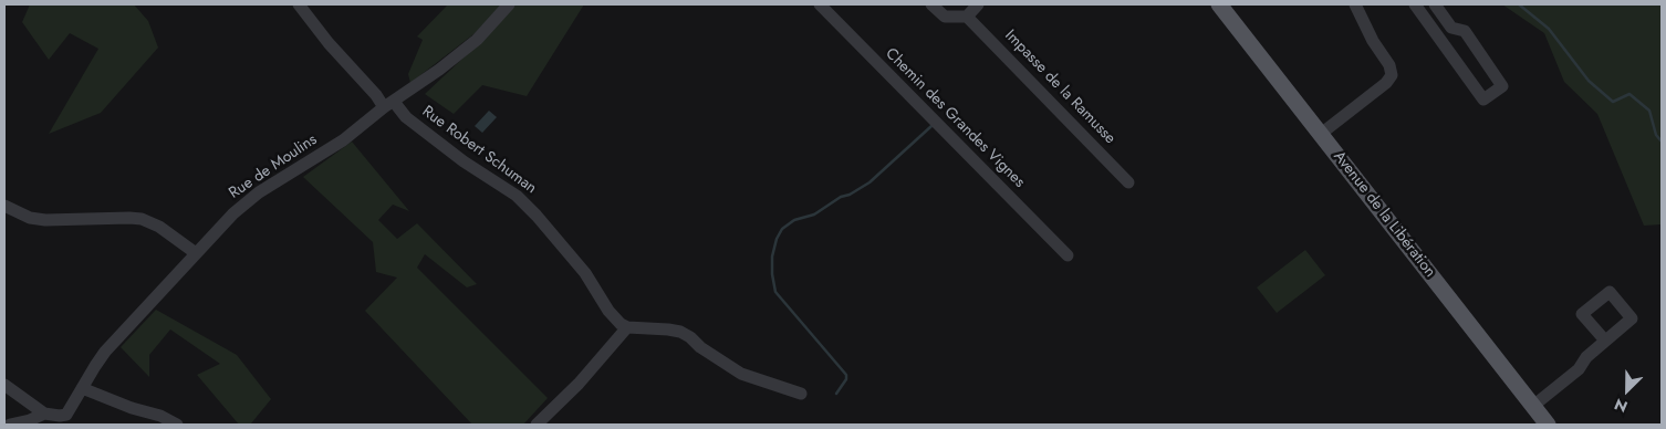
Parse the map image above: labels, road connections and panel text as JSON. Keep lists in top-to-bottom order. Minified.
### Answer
{"streets":{"main road":["Avenue de la Libération"],"street":["Impasse de la Ramusse","Chemin des Grandes Vignes","Rue Robert Schuman","Rue de Moulins"]},"crossings":[["Rue Robert Schuman","Rue de Moulins"]],"north":"bottom left"}
